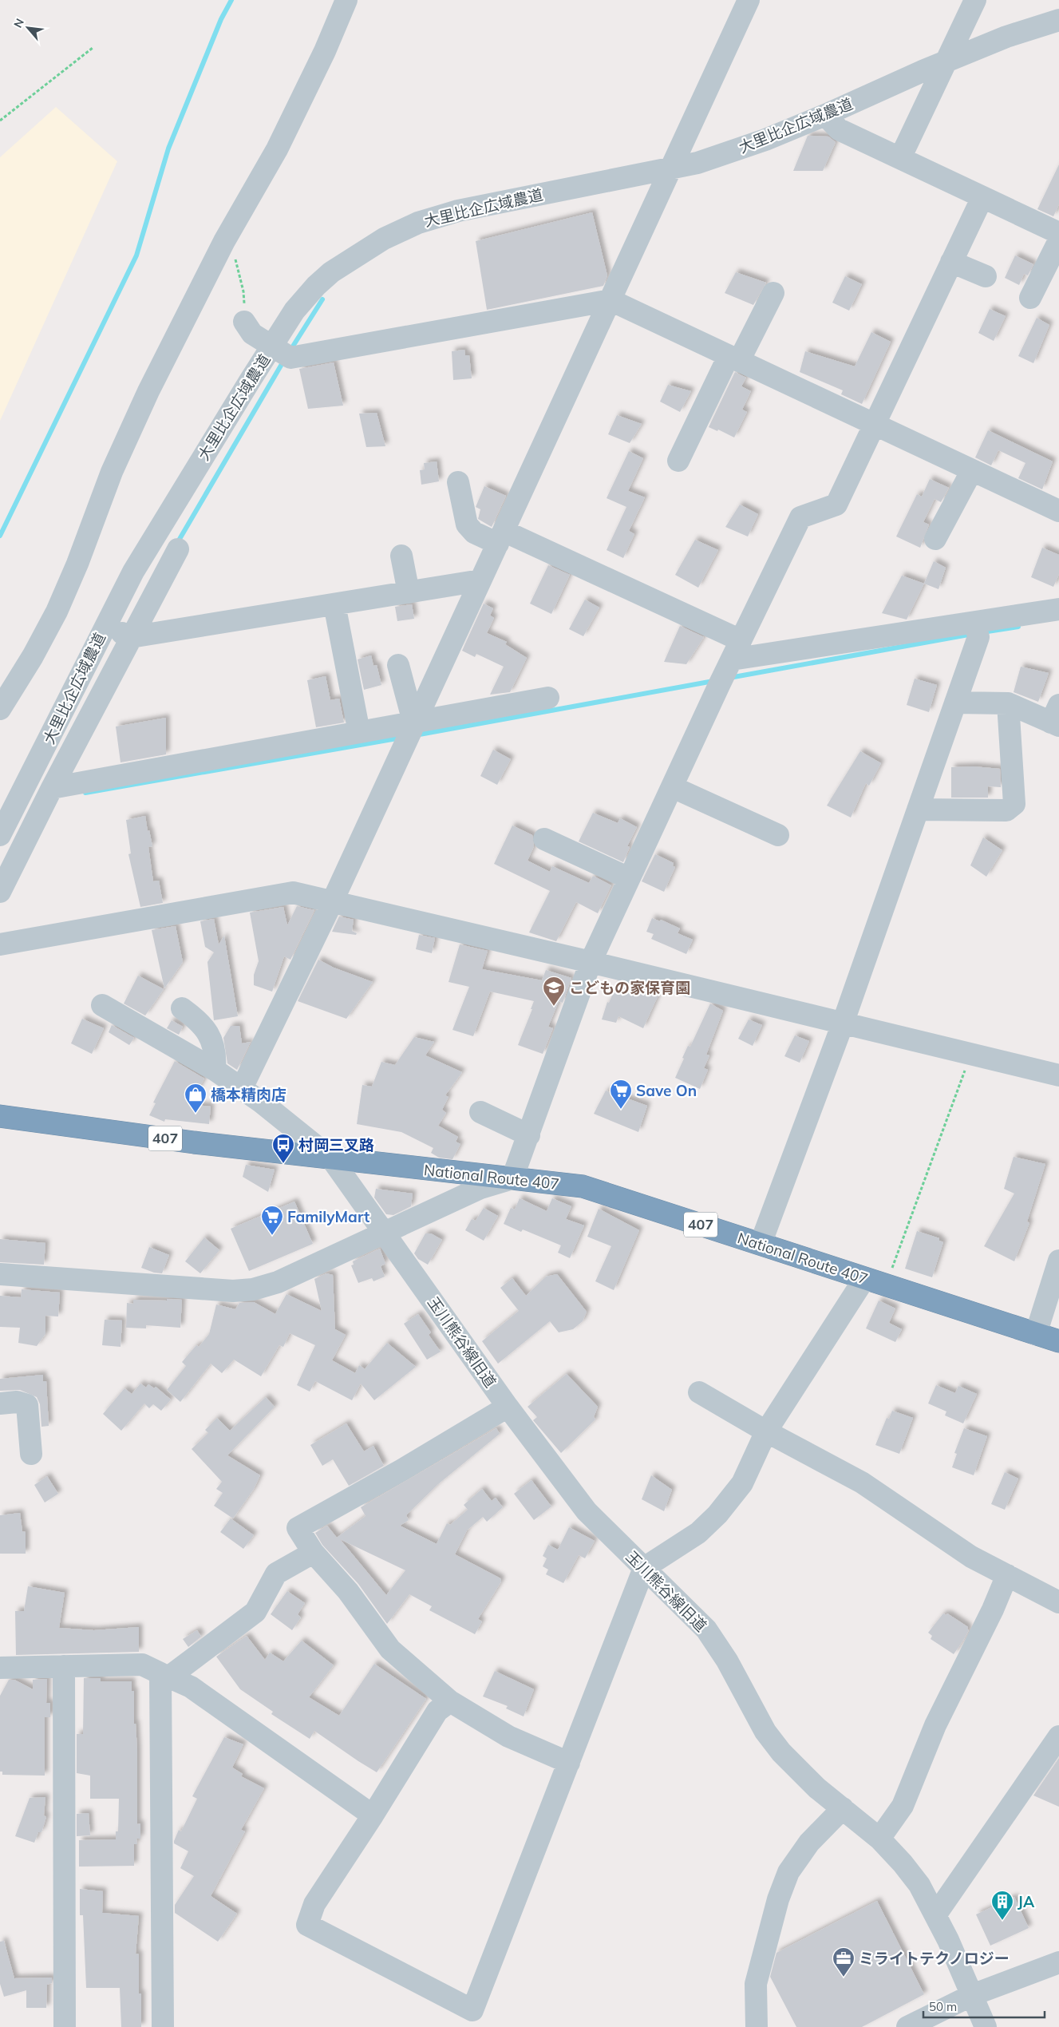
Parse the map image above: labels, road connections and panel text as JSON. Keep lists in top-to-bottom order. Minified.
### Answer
{"streets":{"highway":["407","National Route 407"],"street":["大里比企広域農道","玉川熊谷線旧道"]},"crossings":[["407","National Route 407"],["407","玉川熊谷線旧道"],["National Route 407","玉川熊谷線旧道"]],"places":{"school or university":["こどもの家保育園"],"supermarket":["Save On","FamilyMart"],"shop":["橋本精肉店"],"bus stop":["村岡三叉路"],"building":["JA"],"office":["ミライトテクノロジー"]},"scale_bar":"50 m","north":"top left"}
